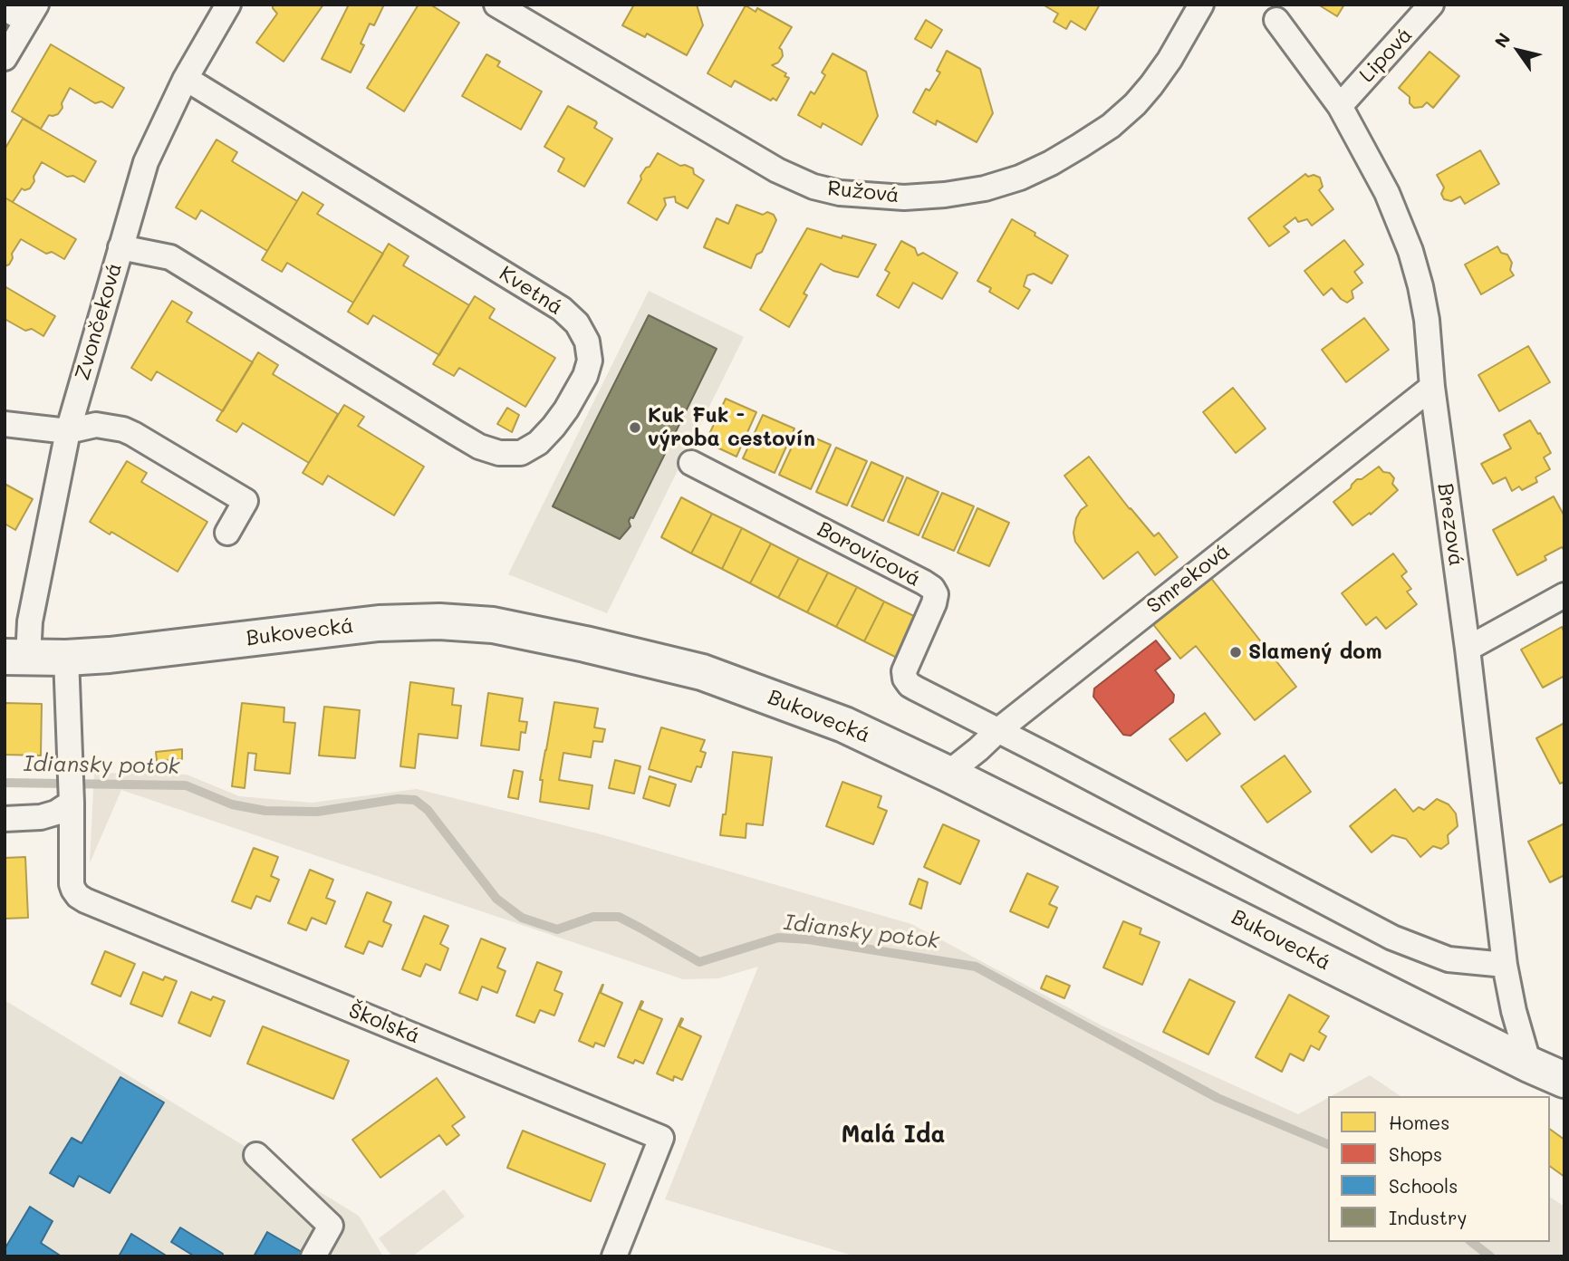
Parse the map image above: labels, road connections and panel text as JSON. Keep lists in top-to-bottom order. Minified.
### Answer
{"streets":{"street":["Lipová","Ružová","Kvetná","Zvončeková","Brezová","Borovicová","Smreková","Bukovecká","Školská"]},"crossings":[["Lipová","Brezová"],["Kvetná","Zvončeková"],["Zvončeková","Bukovecká"],["Brezová","Smreková"],["Brezová","Bukovecká"],["Borovicová","Smreková"],["Smreková","Bukovecká"],["Bukovecká","Školská"]],"districts":["Malá Ida"],"water":["Idiansky potok"],"places":["Kuk Fuk - výroba cestovín","Slamený dom"],"legend":["Homes","Shops","Schools","Industry"],"north":"top left"}
